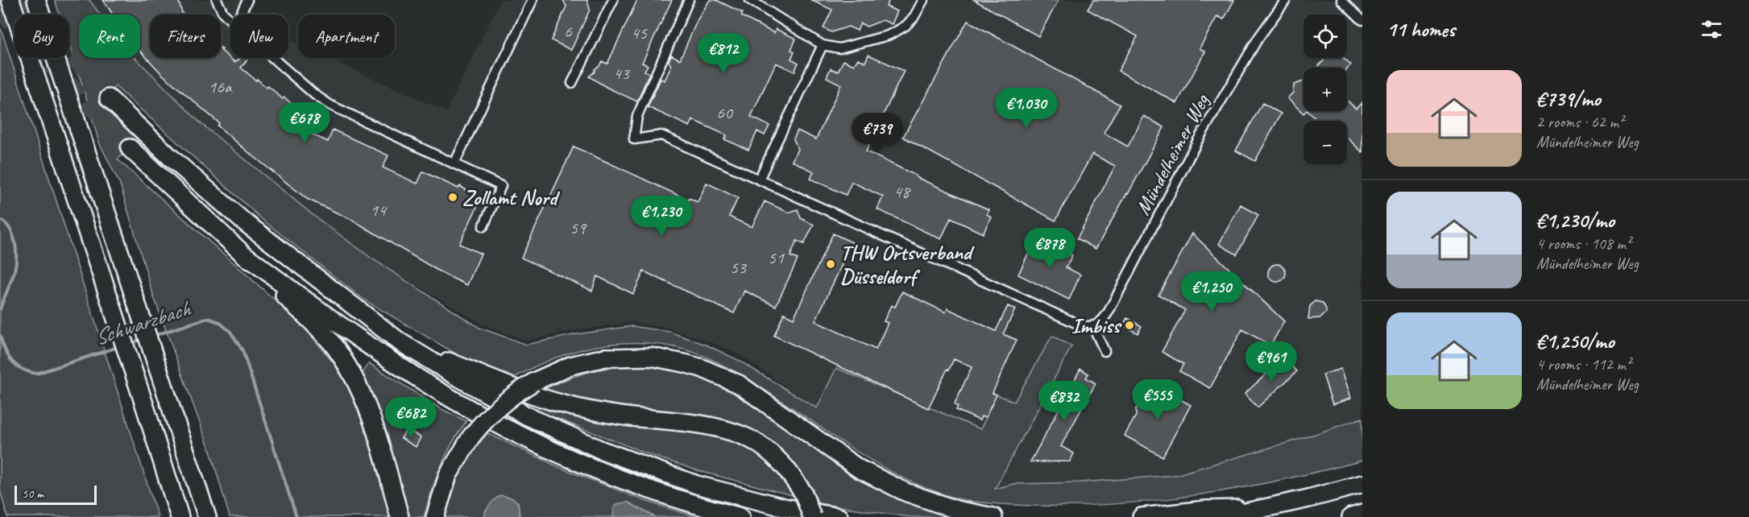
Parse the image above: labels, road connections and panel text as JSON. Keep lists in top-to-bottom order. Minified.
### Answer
{"streets":{"street":["Mündelheimer Weg"]},"water":["Schwarzbach"],"places":["Zollamt Nord","THW Ortsverband Düsseldorf","Imbiss"],"house_numbers":["6","45","43","16a","60","48","14","59","51","53"],"scale_bar":"50 m","page":{"heading":"11 homes","map_buttons":["+","−"],"chip":["Buy","Rent","Filters","New","Apartment"],"price":["€812","€1,030","€678","€739","€1,230","€878","€1,250","€961","€555","€832","€682"],"list":[{"name":"€739/mo","note":"2 rooms · 62 m² · Mündelheimer Weg"},{"name":"€1,230/mo","note":"4 rooms · 108 m² · Mündelheimer Weg"},{"name":"€1,250/mo","note":"4 rooms · 112 m² · Mündelheimer Weg"}],"scale":"50 m"}}
